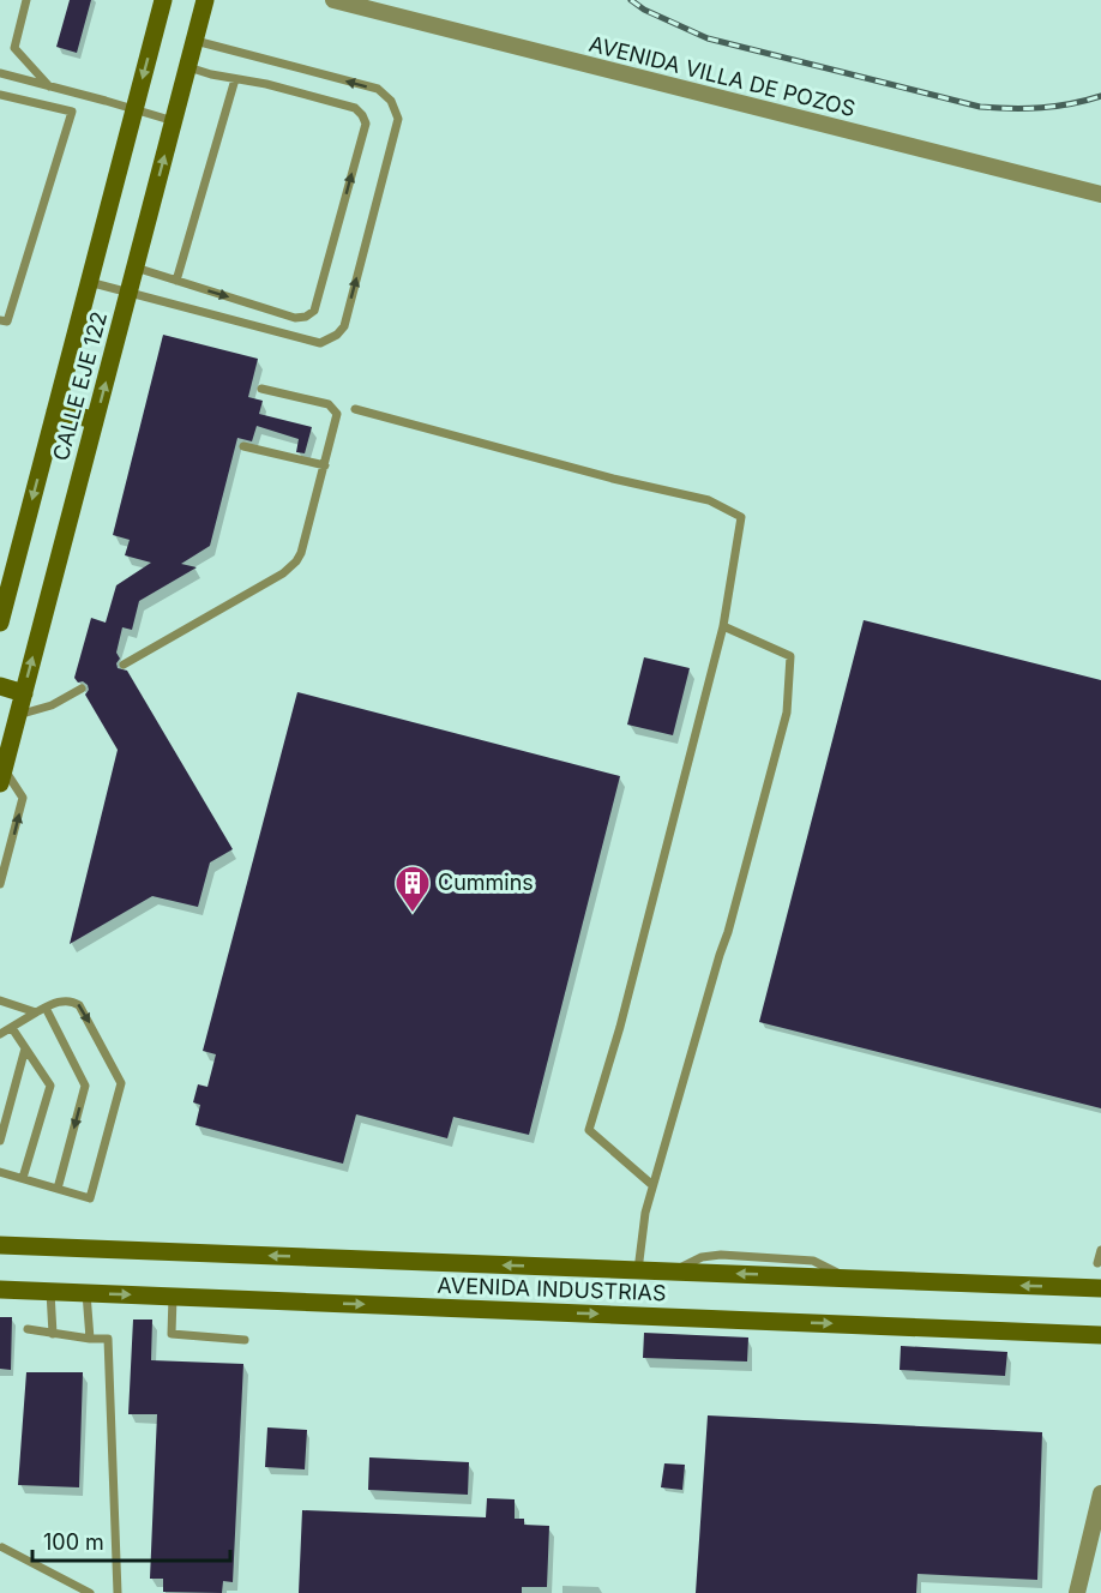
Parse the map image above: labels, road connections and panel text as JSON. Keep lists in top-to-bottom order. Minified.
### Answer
{"streets":{"main road":["CALLE EJE 122","AVENIDA INDUSTRIAS"],"street":["AVENIDA VILLA DE POZOS"]},"places":{"building":["Cummins"]},"scale_bar":"100 m"}
